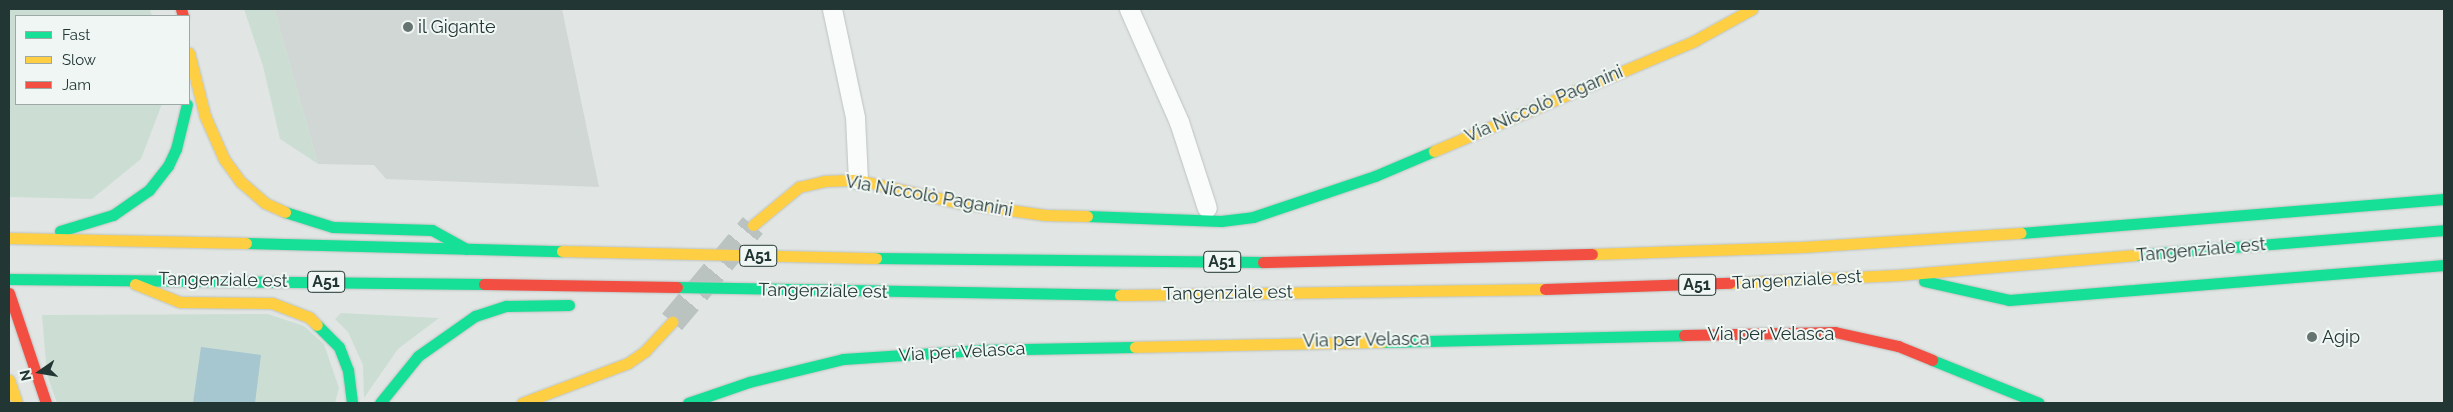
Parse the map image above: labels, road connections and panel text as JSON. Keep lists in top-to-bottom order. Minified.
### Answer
{"streets":{"main road":["Via Niccolò Paganini","Tangenziale est","A51","Via per Velasca"]},"places":["il Gigante","Agip"],"legend":["Fast","Slow","Jam"],"north":"left"}
